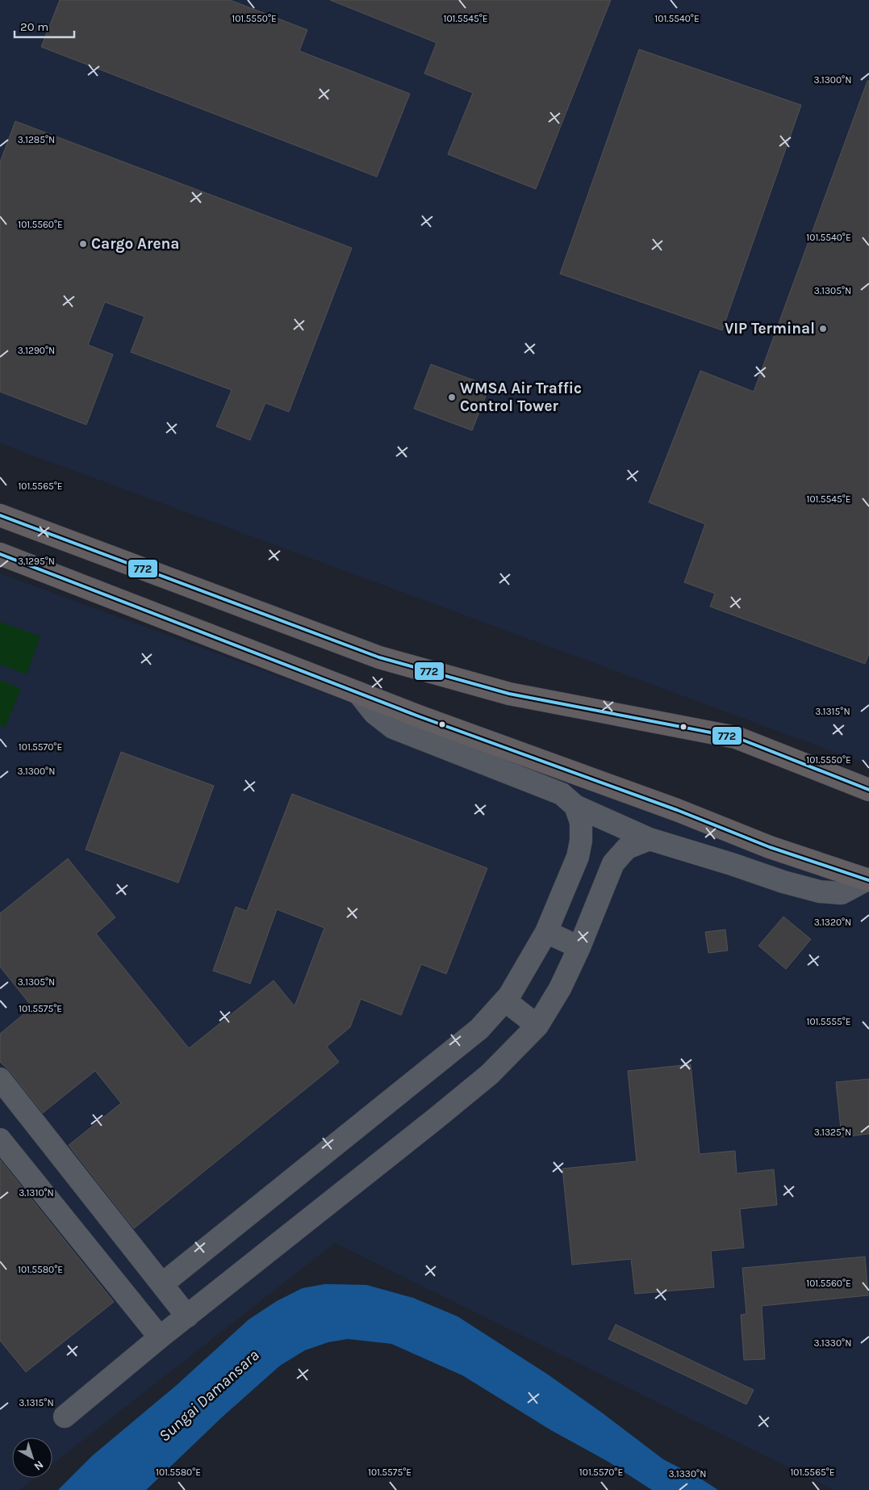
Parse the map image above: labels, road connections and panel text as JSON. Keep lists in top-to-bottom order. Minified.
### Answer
{"water":["Sungai Damansara"],"places":["Cargo Arena","VIP Terminal","WMSA Air Traffic Control Tower"],"lines":["transit line 772"],"scale_bar":"20 m","north":"bottom right","coordinates":["101.5550°E","101.5540°E","101.5545°E","3.1300°N","3.1285°N","101.5560°E","3.1305°N","3.1290°N","101.5565°E","3.1295°N","3.1315°N","101.5570°E","3.1320°N","101.5575°E","101.5555°E","3.1325°N","3.1310°N","101.5580°E","3.1330°N"]}
